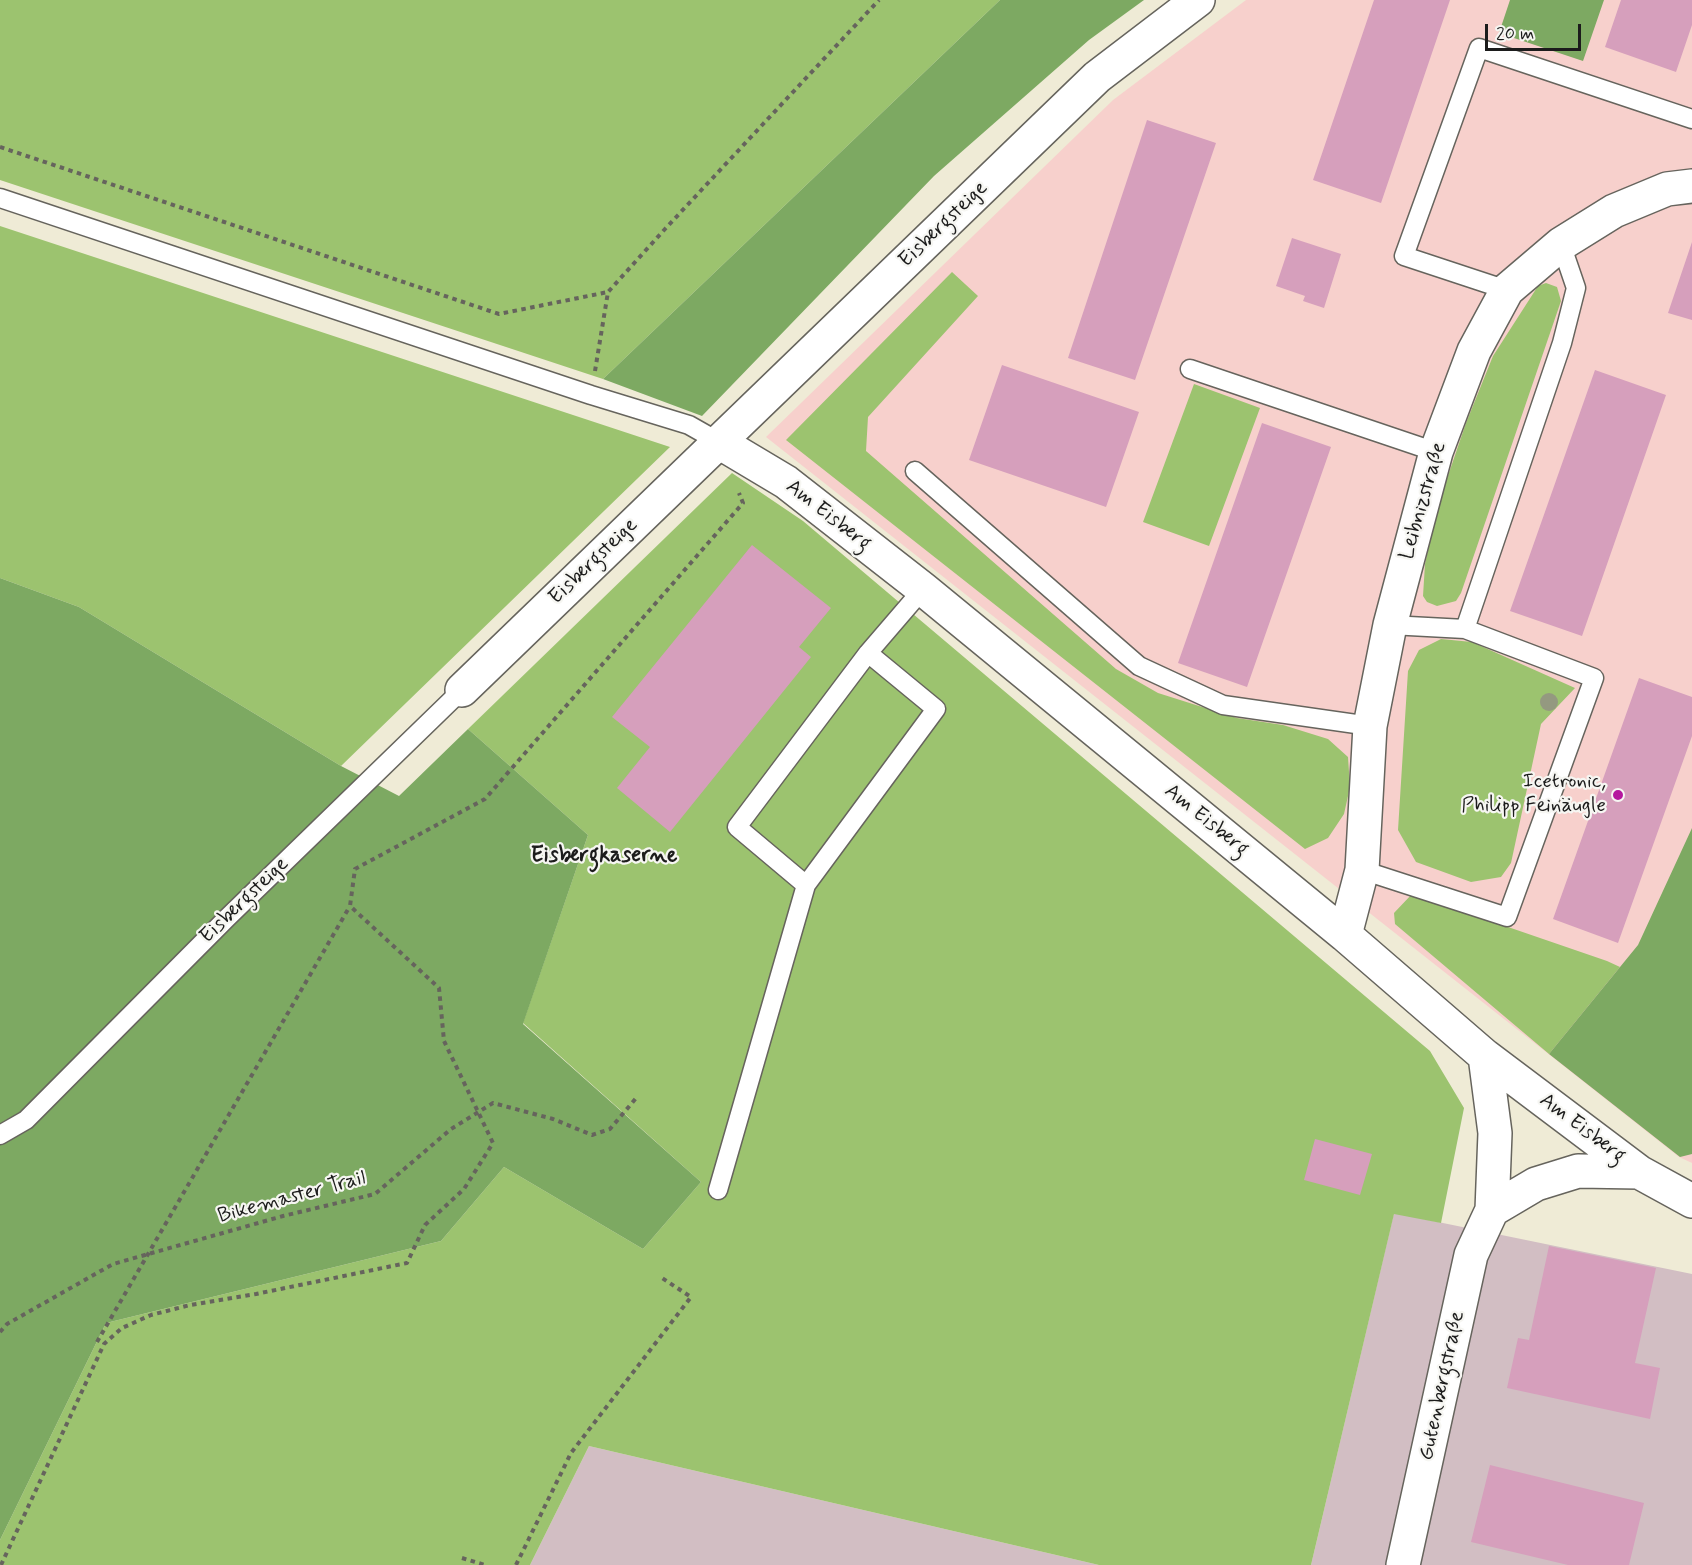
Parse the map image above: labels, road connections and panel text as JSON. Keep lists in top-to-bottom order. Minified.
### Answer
{"streets":{"street":["Eisbergsteige","Leibnizstraße","Am Eisberg","Gutenbergstraße"],"path":["Bikemaster Trail"]},"crossings":[["Eisbergsteige","Am Eisberg"],["Leibnizstraße","Am Eisberg"],["Am Eisberg","Gutenbergstraße"]],"districts":["Eisbergkaserne"],"places":["Icetronic, Philipp Feinäugle"],"scale_bar":"20 m"}
